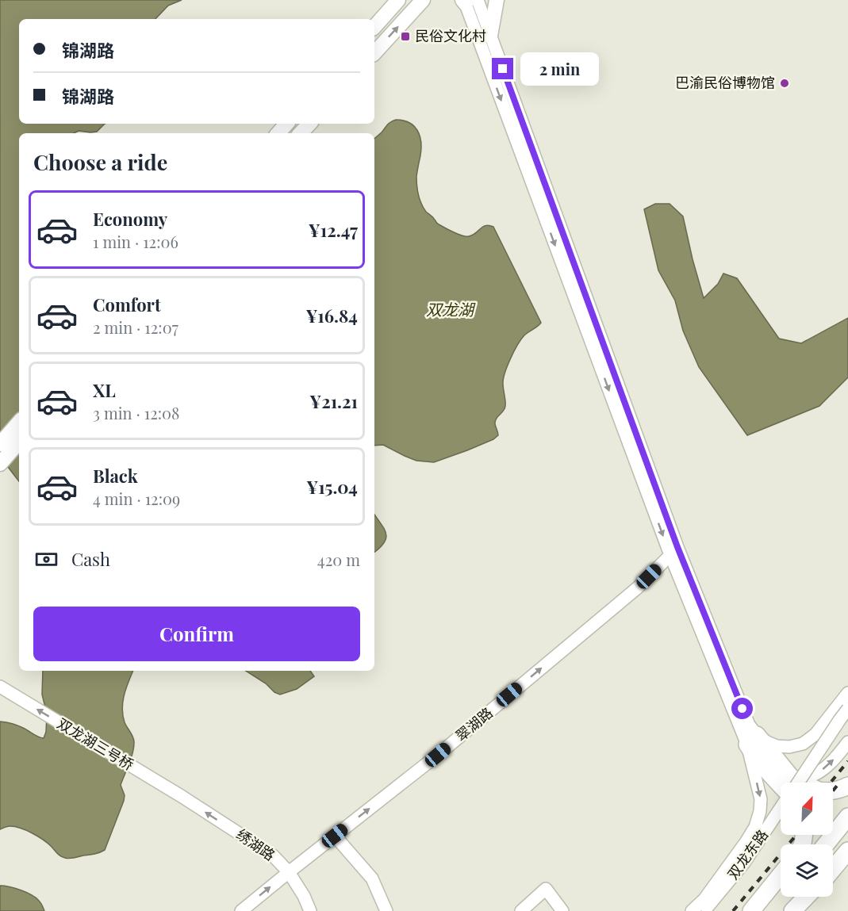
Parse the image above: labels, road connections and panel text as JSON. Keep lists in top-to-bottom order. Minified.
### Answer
{"streets":{"street":["翠湖路","双龙湖三号桥","绣湖路","双龙东路"]},"crossings":[["翠湖路","绣湖路"],["双龙湖三号桥","绣湖路"]],"one_way":["翠湖路","双龙湖三号桥","绣湖路"],"water":["双龙湖"],"places":{"transit":["民俗文化村"],"other":["巴渝民俗博物馆"]},"north":"top right","page":{"banner":["锦湖路","锦湖路"],"bubble":"2 min","heading":"Choose a ride","list":[{"name":"Economy","note":"1 min · 12:06","value":"¥12.47"},{"name":"Comfort","note":"2 min · 12:07","value":"¥16.84"},{"name":"XL","note":"3 min · 12:08","value":"¥21.21"},{"name":"Black","note":"4 min · 12:09","value":"¥15.04"}],"pay":["Cash","420 m"],"buttons":"Confirm"}}
